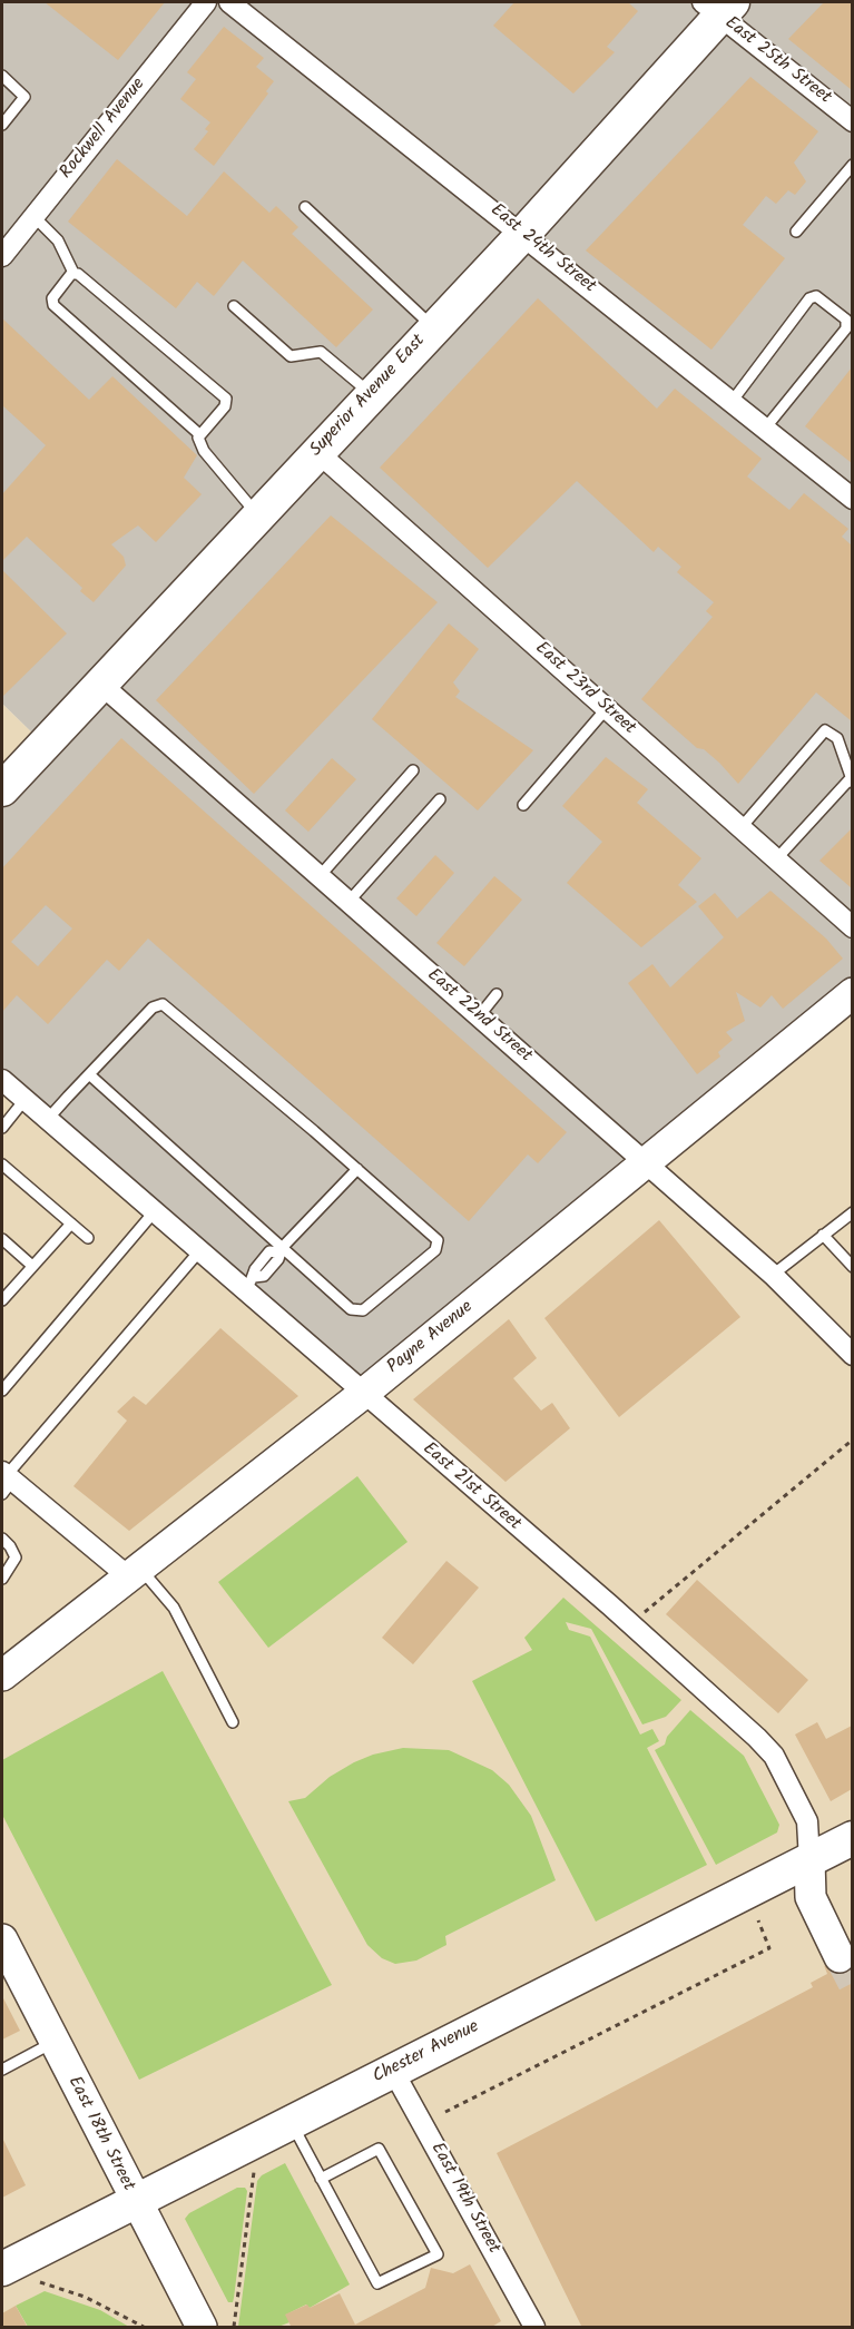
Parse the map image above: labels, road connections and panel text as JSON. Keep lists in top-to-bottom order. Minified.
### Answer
{"streets":{"main road":["Superior Avenue East","Chester Avenue"],"street":["East 25th Street","Rockwell Avenue","East 24th Street","East 23rd Street","East 22nd Street","Payne Avenue","East 21st Street","East 18th Street","East 19th Street"]},"crossings":[["East 25th Street","Superior Avenue East"],["East 24th Street","Superior Avenue East"],["Superior Avenue East","East 23rd Street"],["Superior Avenue East","East 22nd Street"],["East 22nd Street","Payne Avenue"],["Payne Avenue","East 21st Street"],["East 21st Street","Chester Avenue"],["Chester Avenue","East 18th Street"],["Chester Avenue","East 19th Street"]]}
